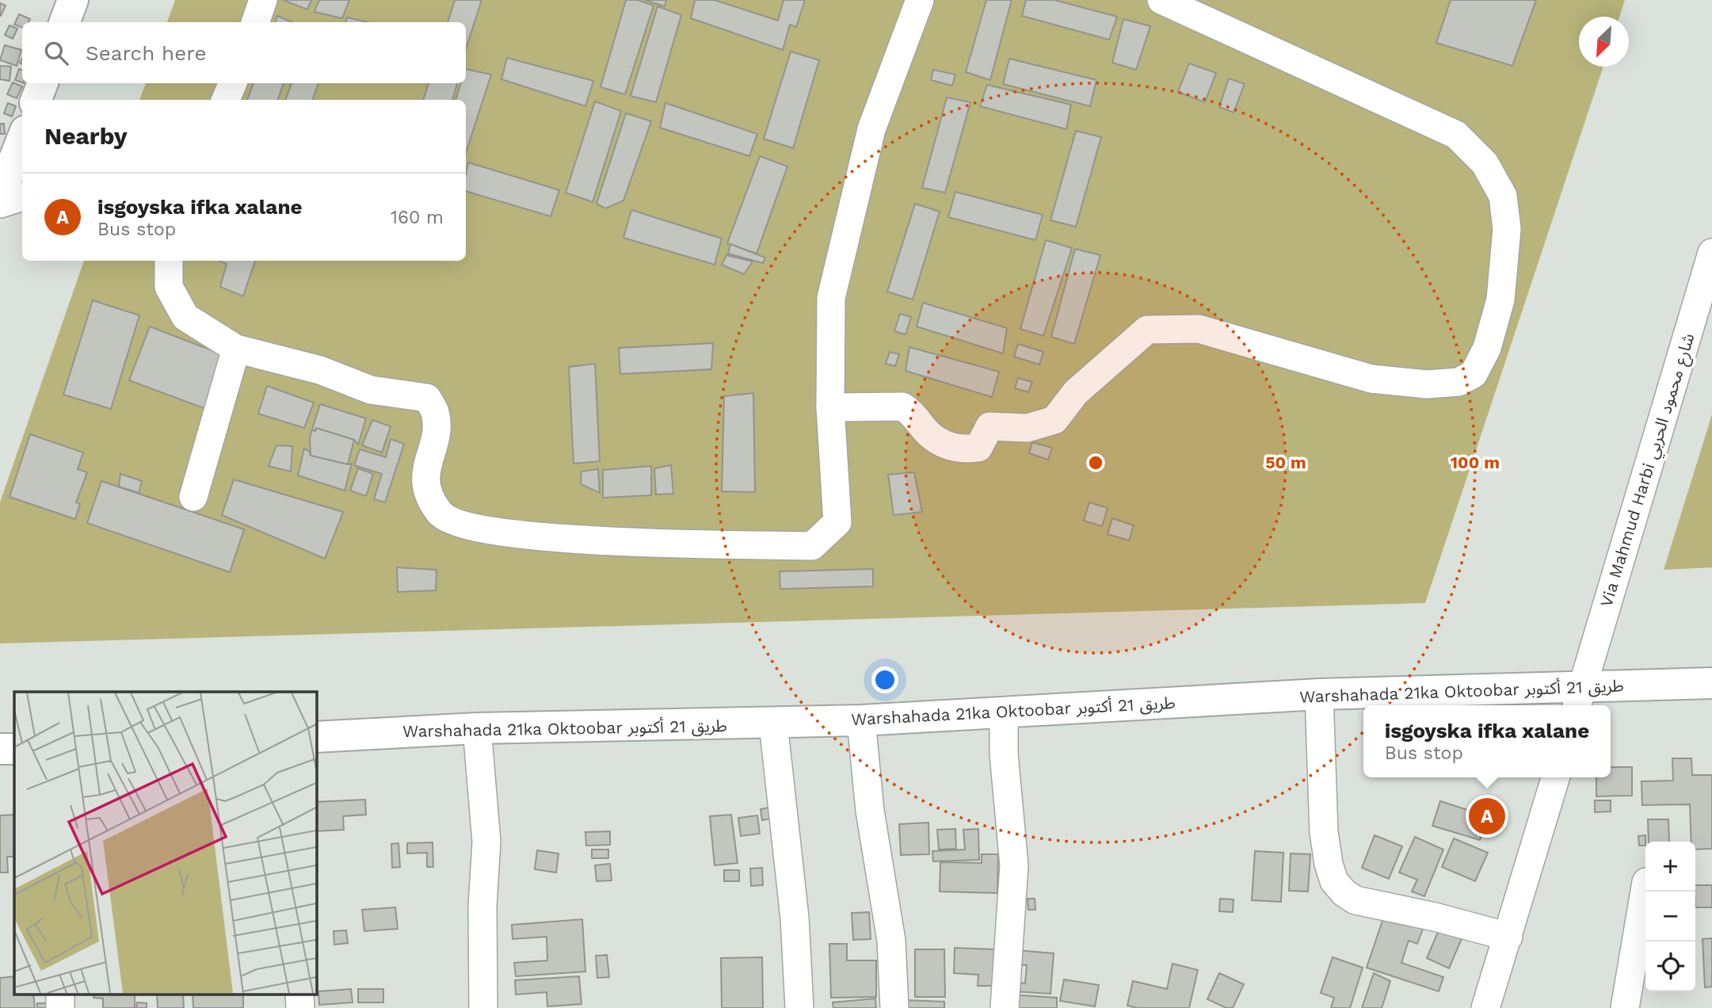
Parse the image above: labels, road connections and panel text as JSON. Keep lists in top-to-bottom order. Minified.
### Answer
{"streets":{"main road":["Warshahada 21ka Oktoobar طريق 21 أكتوبر"],"street":["Via Mahmud Harbi شارع محمود الحربي"]},"crossings":[["Via Mahmud Harbi شارع محمود الحربي","Warshahada 21ka Oktoobar طريق 21 أكتوبر"]],"north":"bottom left","page":{"search":"Search here","heading":"Nearby","list":[{"mark":"A","name":"isgoyska ifka xalane","note":"Bus stop","value":"160 m"}],"popup":["isgoyska ifka xalane","Bus stop"],"pins":"A","map_buttons":["+","−"]},"rings":["50 m","100 m"]}
